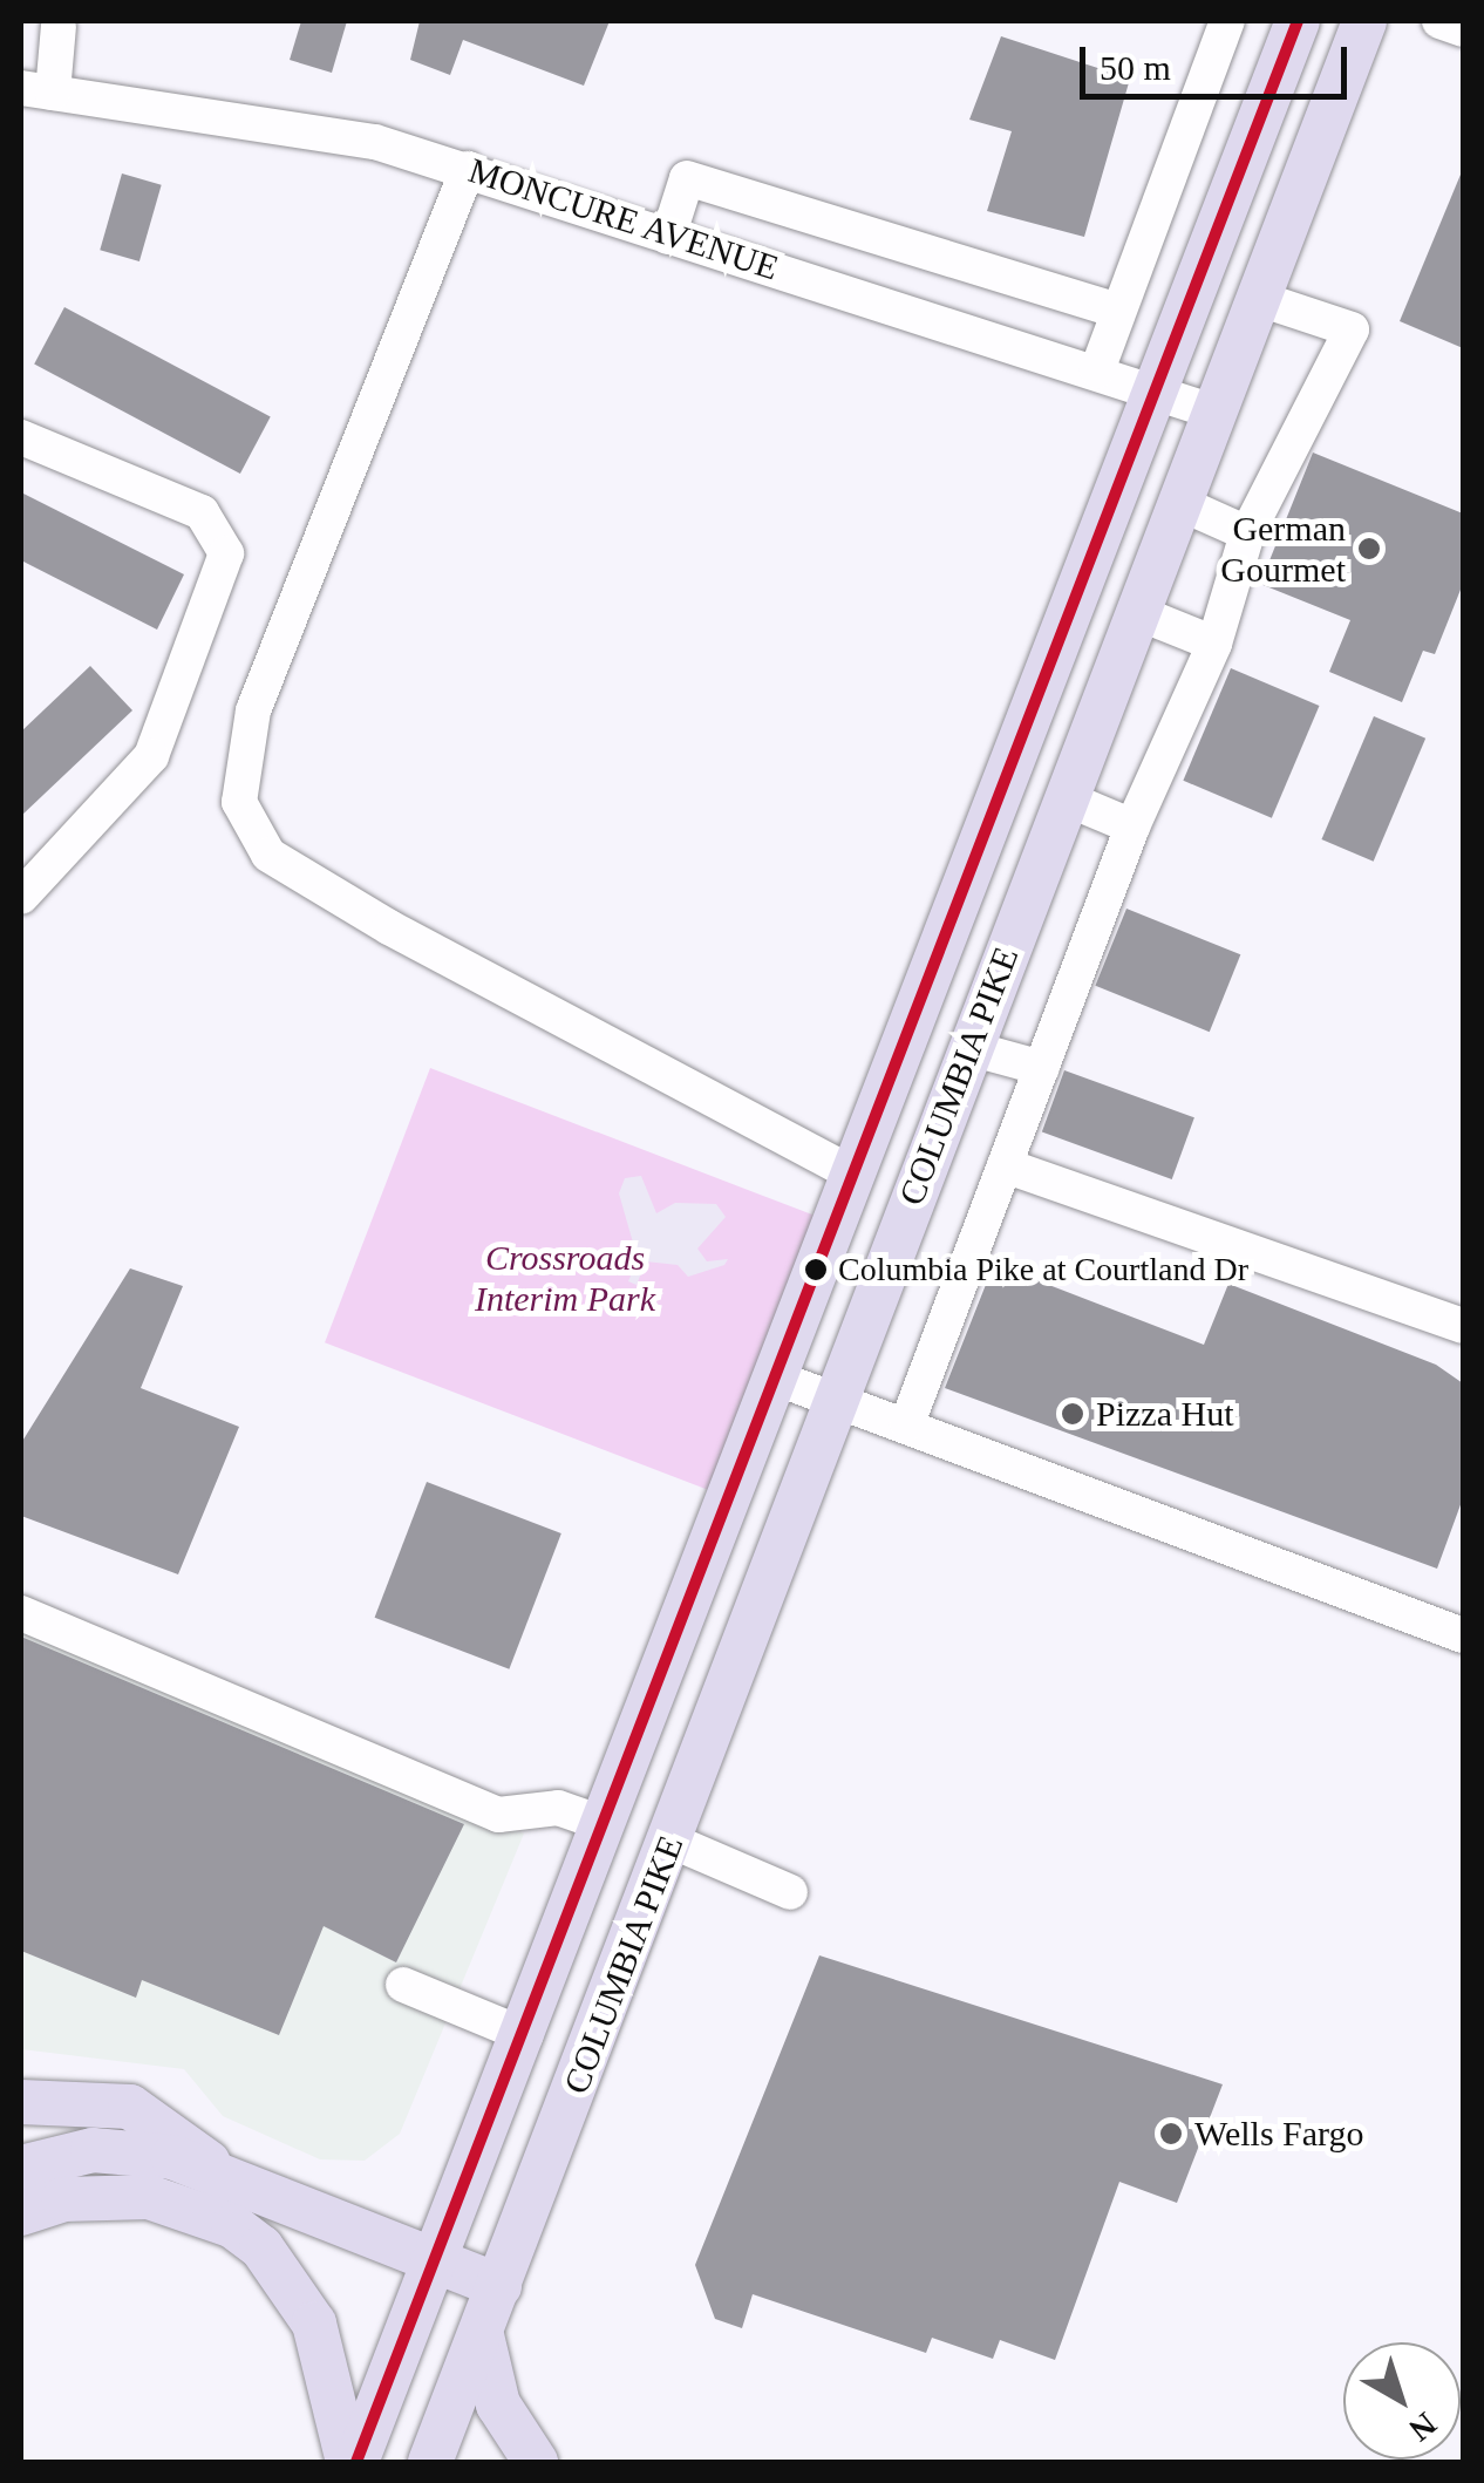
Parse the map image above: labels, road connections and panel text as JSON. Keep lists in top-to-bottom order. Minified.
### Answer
{"streets":{"main road":["COLUMBIA PIKE"],"street":["MONCURE AVENUE"]},"crossings":[["MONCURE AVENUE","COLUMBIA PIKE"]],"parks":["Crossroads Interim Park"],"places":["German Gourmet","Columbia Pike at Courtland Dr","Pizza Hut","Wells Fargo"],"scale_bar":"50 m","north":"bottom right"}
